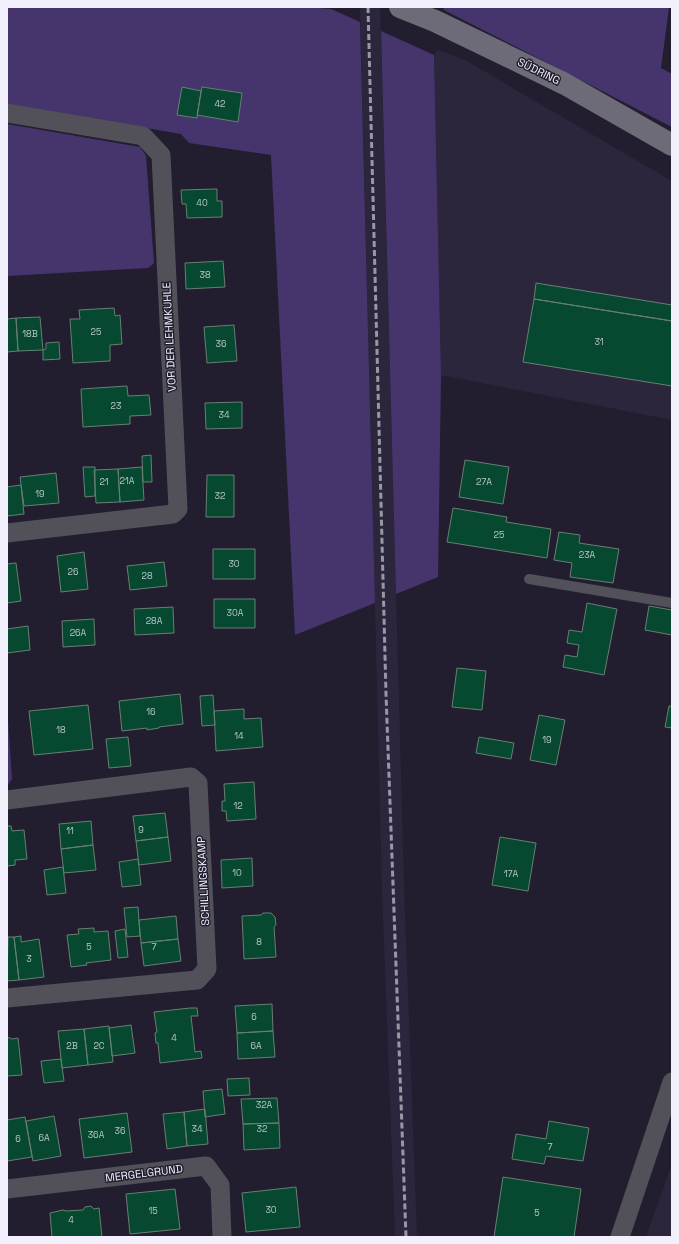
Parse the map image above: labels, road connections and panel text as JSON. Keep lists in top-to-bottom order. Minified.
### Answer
{"streets":{"main road":["SÜDRING"],"street":["VOR DER LEHMKUHLE","SCHILLINGSKAMP","MERGELGRUND"]},"house_numbers":["42","40","38","25","18B","31","36","23","34","21A","21","27A","19","32","25","23A","30","26","28","30A","28A","26A","16","18","14","19","12","9","11","10","17A","8","5","7","3","6","4","2B","2C","6A","32A","34","32","36","36A","6A","6","7","30","15","5","4"]}
